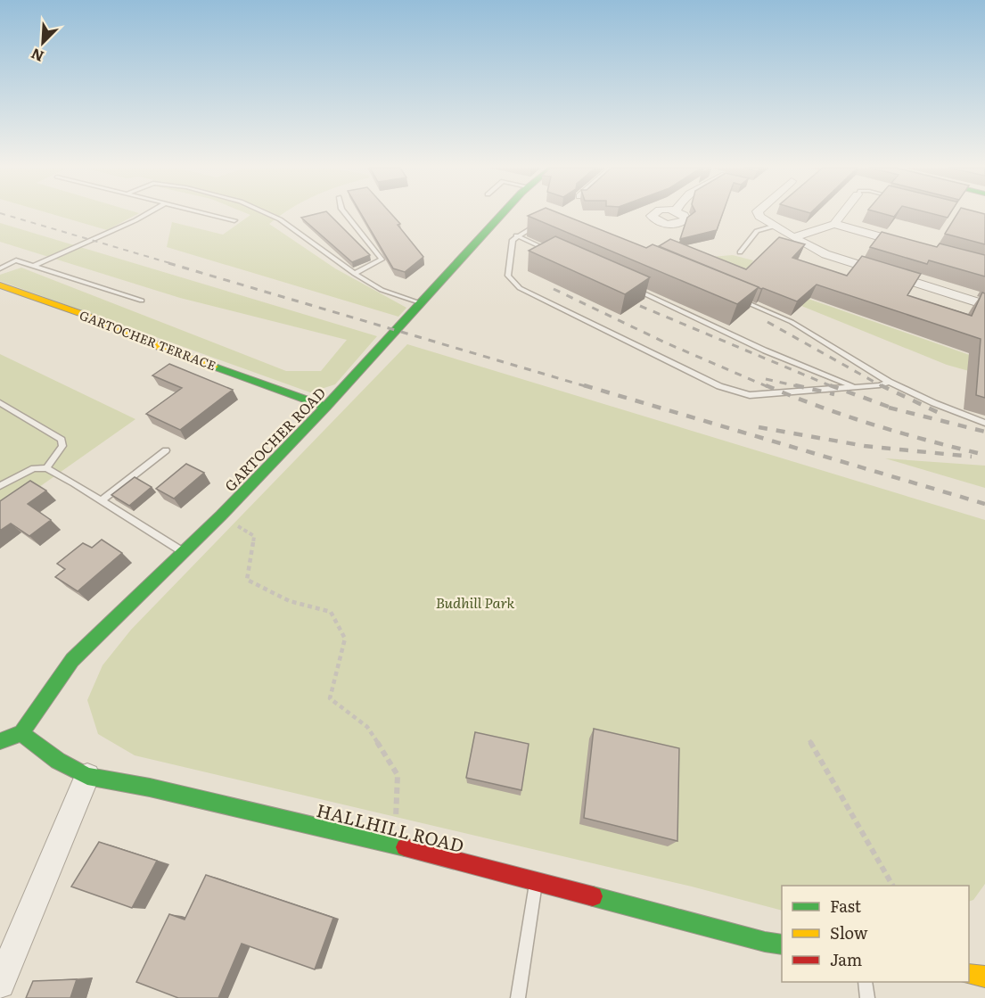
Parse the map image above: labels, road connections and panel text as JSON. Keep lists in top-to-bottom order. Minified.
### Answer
{"streets":{"main road":["GARTOCHER TERRACE","GARTOCHER ROAD","HALLHILL ROAD"]},"crossings":[["GARTOCHER TERRACE","GARTOCHER ROAD"],["GARTOCHER ROAD","HALLHILL ROAD"]],"parks":["Budhill Park"],"legend":["Fast","Slow","Jam"],"north":"bottom left"}
